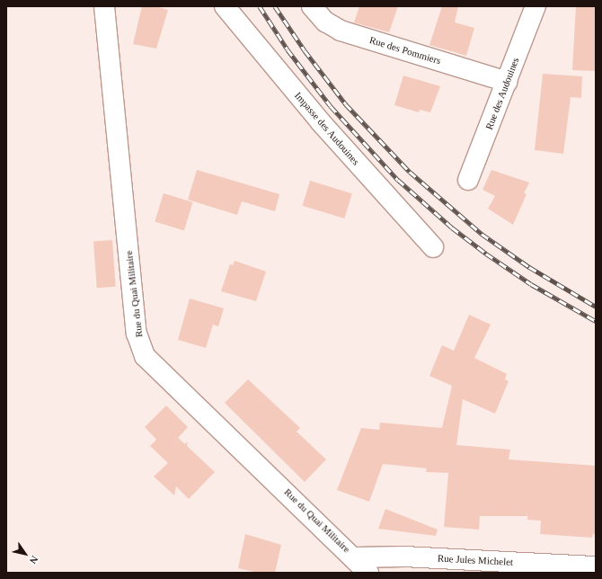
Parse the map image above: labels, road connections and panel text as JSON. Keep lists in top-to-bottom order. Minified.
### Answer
{"streets":{"street":["Rue des Pommiers","Rue des Audouines","Impasse des Audouines","Rue du Quai Militaire","Rue Jules Michelet"]},"crossings":[["Rue des Pommiers","Rue des Audouines"],["Rue du Quai Militaire","Rue Jules Michelet"]],"north":"bottom right"}
